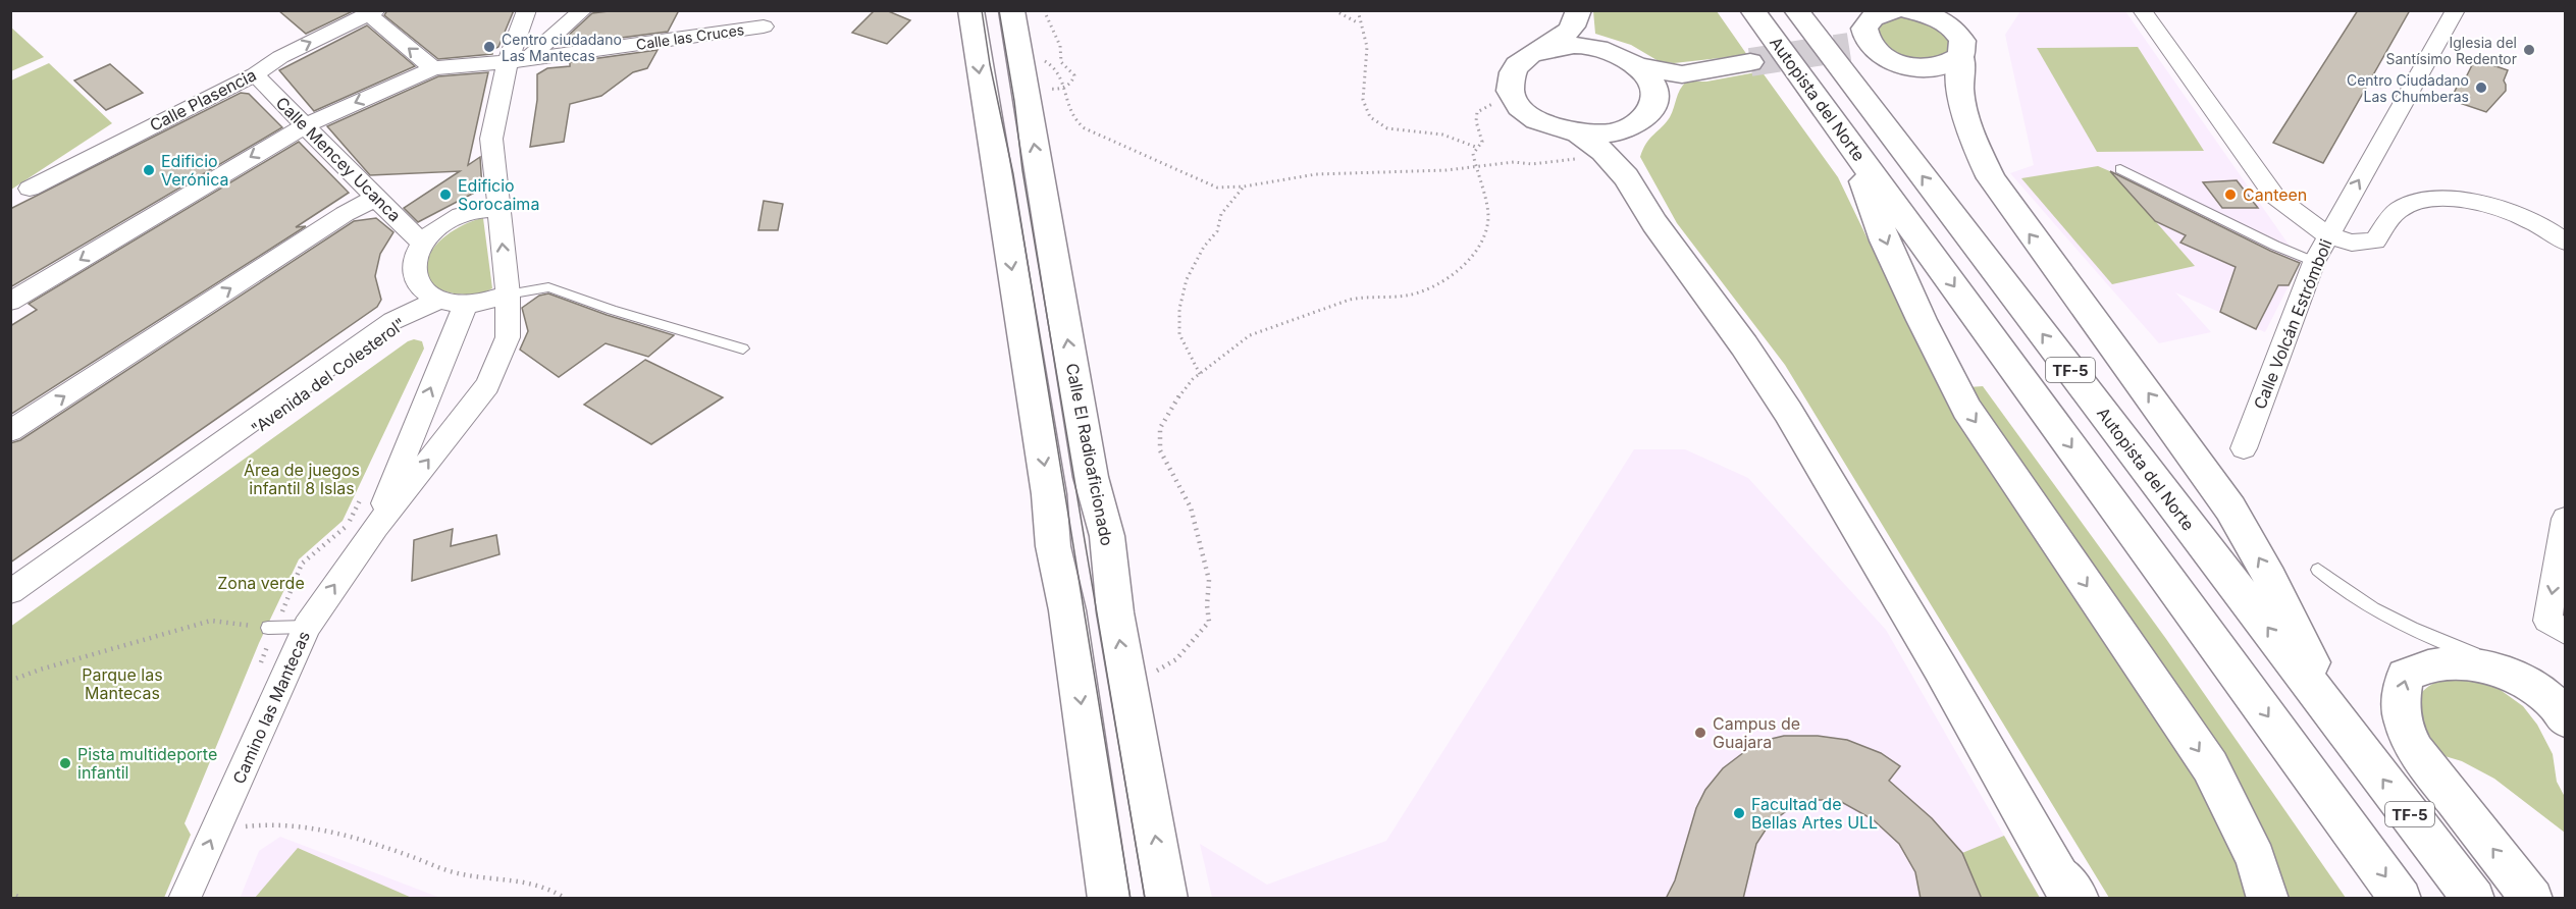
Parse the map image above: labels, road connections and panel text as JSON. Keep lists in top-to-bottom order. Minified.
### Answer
{"streets":{"main road":["Autopista del Norte","TF-5","Calle El Radioaficionado"],"street":["Calle las Cruces","Calle Plasencia","Calle Mencey Ucanca","Calle Volcán Estrómboli","Camino las Mantecas"]},"crossings":[["Calle las Cruces","Calle Mencey Ucanca"],["Calle las Cruces","Camino las Mantecas"],["Calle Plasencia","Calle Mencey Ucanca"]],"one_way":["Calle Volcán Estrómboli","Camino las Mantecas"],"parks":["Área de juegos infantil 8 Islas","Zona verde","Parque las Mantecas"],"places":["Centro ciudadano Las Mantecas","Iglesia del Santísimo Redentor","Centro Ciudadano Las Chumberas","Edificio Verónica","Edificio Sorocaima","Canteen","Campus de Guajara","Pista multideporte infantil","Facultad de Bellas Artes ULL"]}
